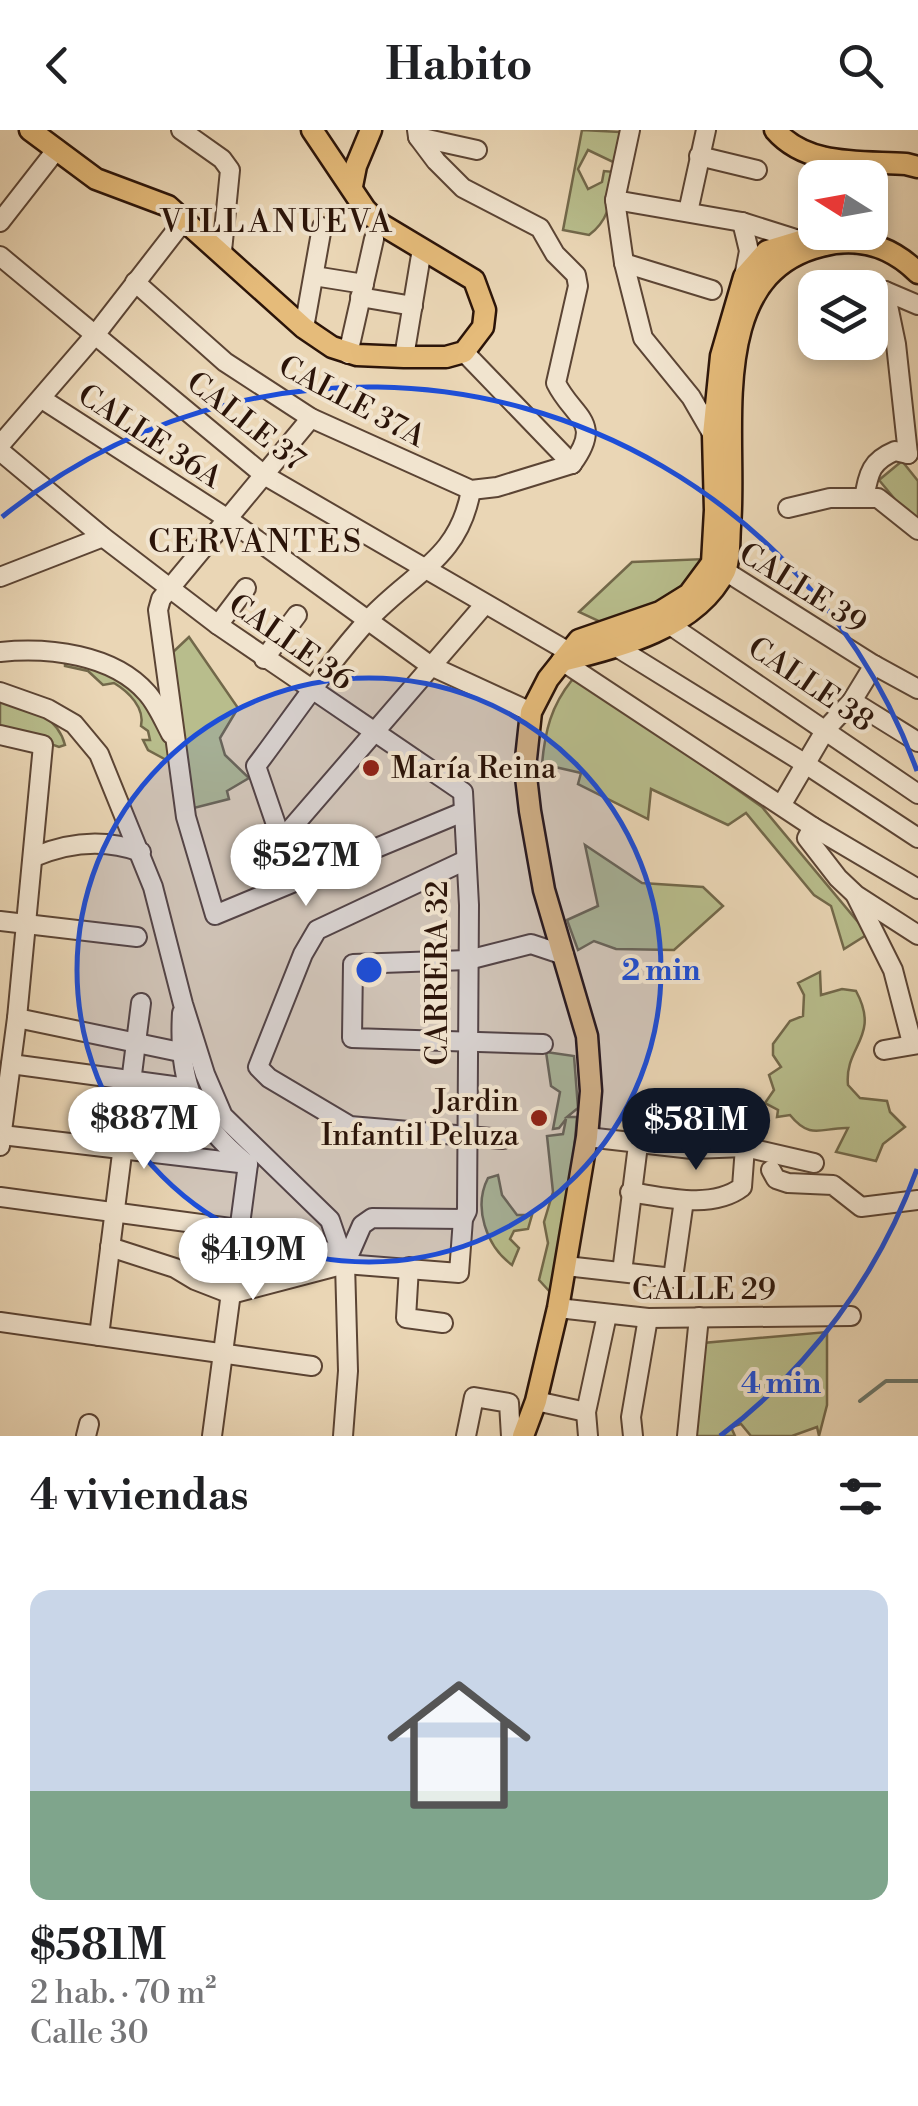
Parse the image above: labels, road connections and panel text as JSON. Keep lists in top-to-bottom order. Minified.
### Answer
{"streets":{"street":["CALLE 37A","CALLE 37","CALLE 36A","CALLE 39","CALLE 36","CALLE 38","CARRERA 32","CALLE 29"]},"crossings":[["CALLE 36","CARRERA 32"]],"districts":["VILLANUEVA","CERVANTES"],"places":["María Reina","Jardin Infantil Peluza"],"north":"left","page":{"header":"Habito","price":["$527M","$887M","$581M","$419M"],"heading":"4 viviendas","list":[{"name":"$581M","note":"2 hab. · 70 m² · Calle 30"}]},"rings":["2 min","4 min"]}
